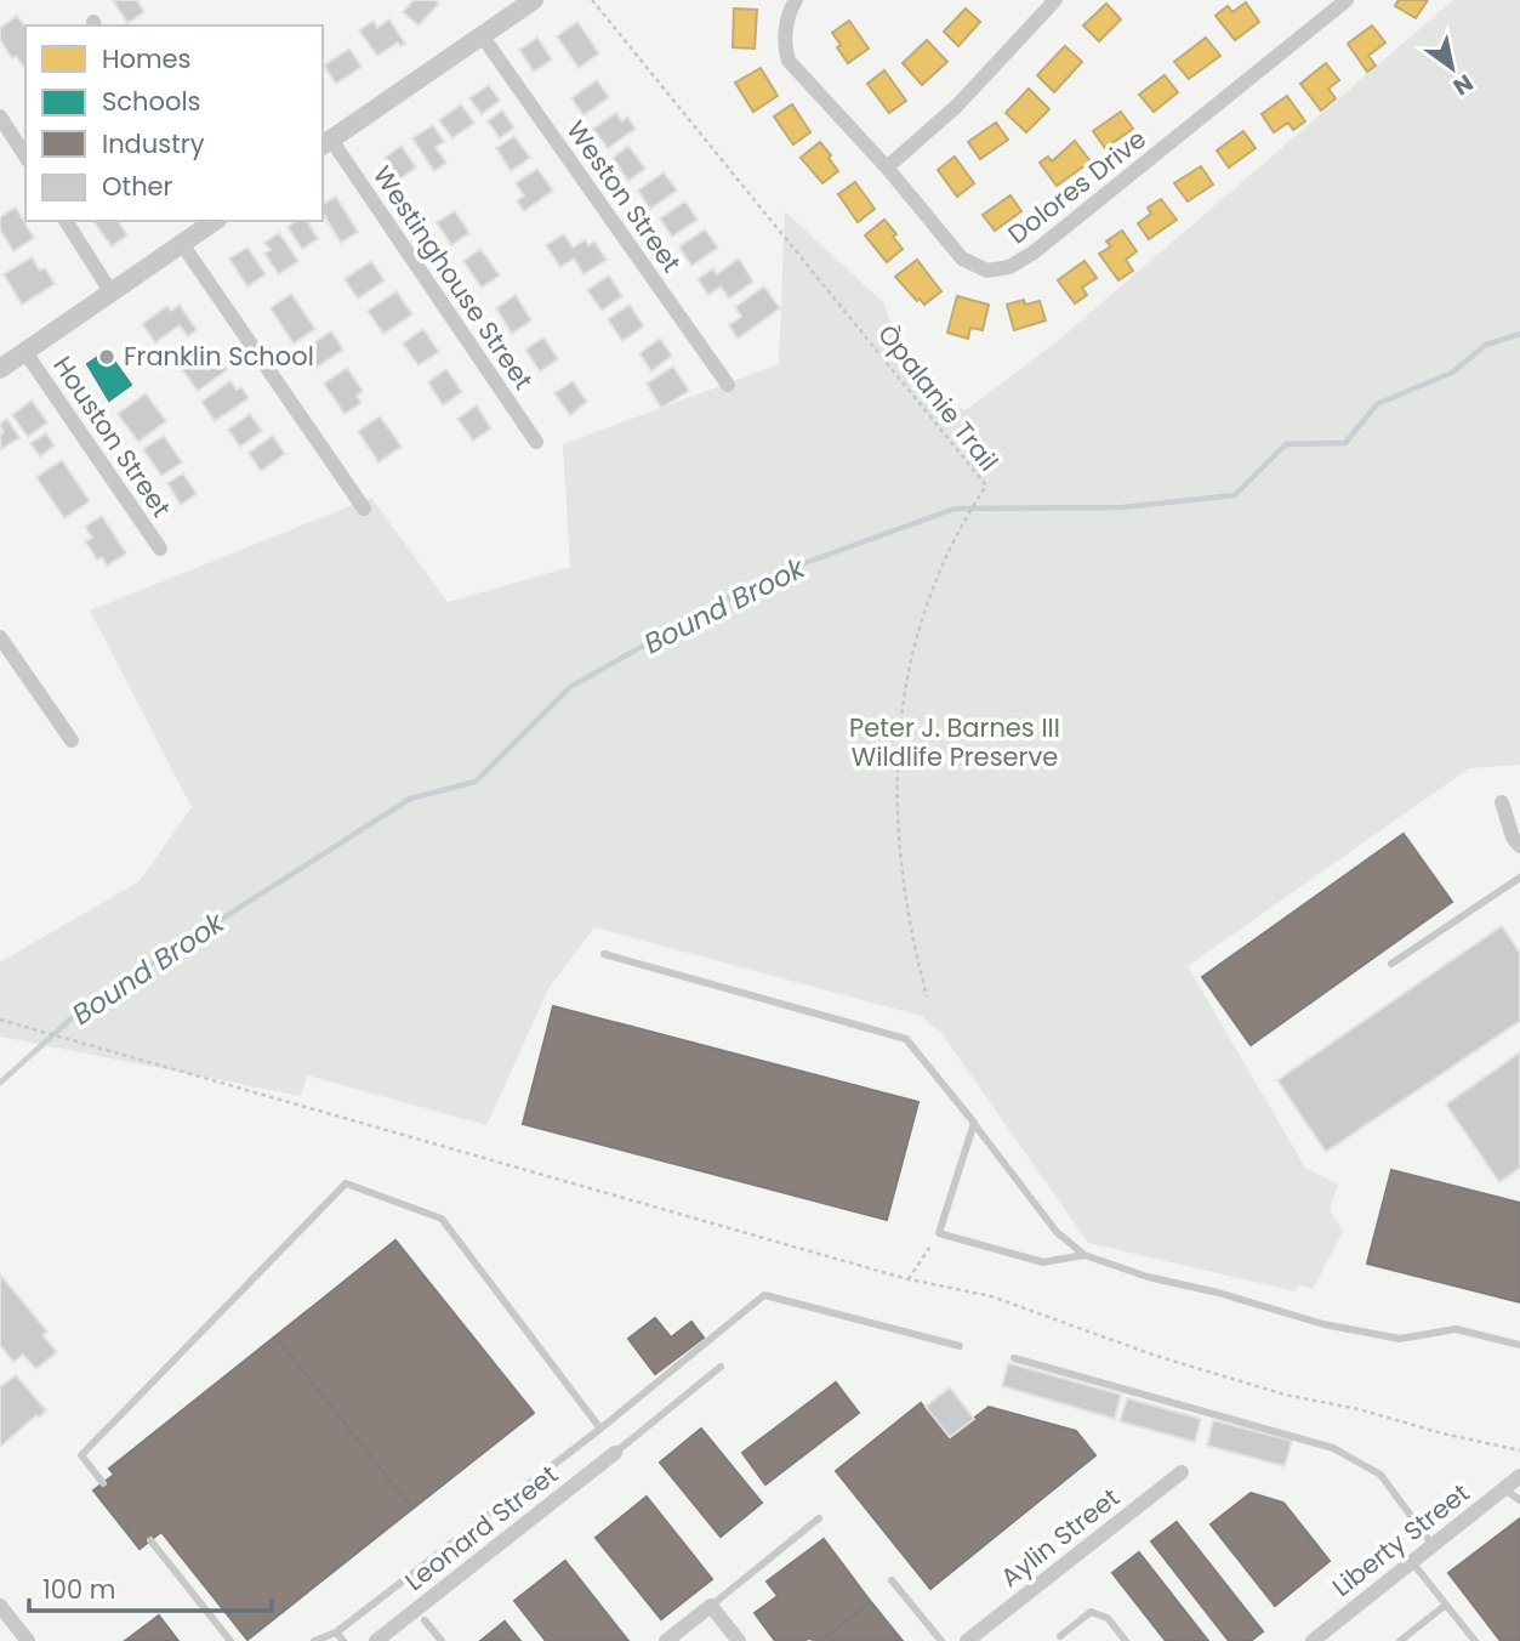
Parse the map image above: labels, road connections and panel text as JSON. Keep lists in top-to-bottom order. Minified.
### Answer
{"streets":{"street":["Dolores Drive","Weston Street","Westinghouse Street","Houston Street","Leonard Street","Aylin Street","Liberty Street"],"path":["Òpalanie Trail"]},"water":["Bound Brook"],"parks":["Peter J. Barnes III Wildlife Preserve"],"places":["Franklin School"],"legend":["Homes","Schools","Industry","Other"],"scale_bar":"100 m","north":"bottom right"}
